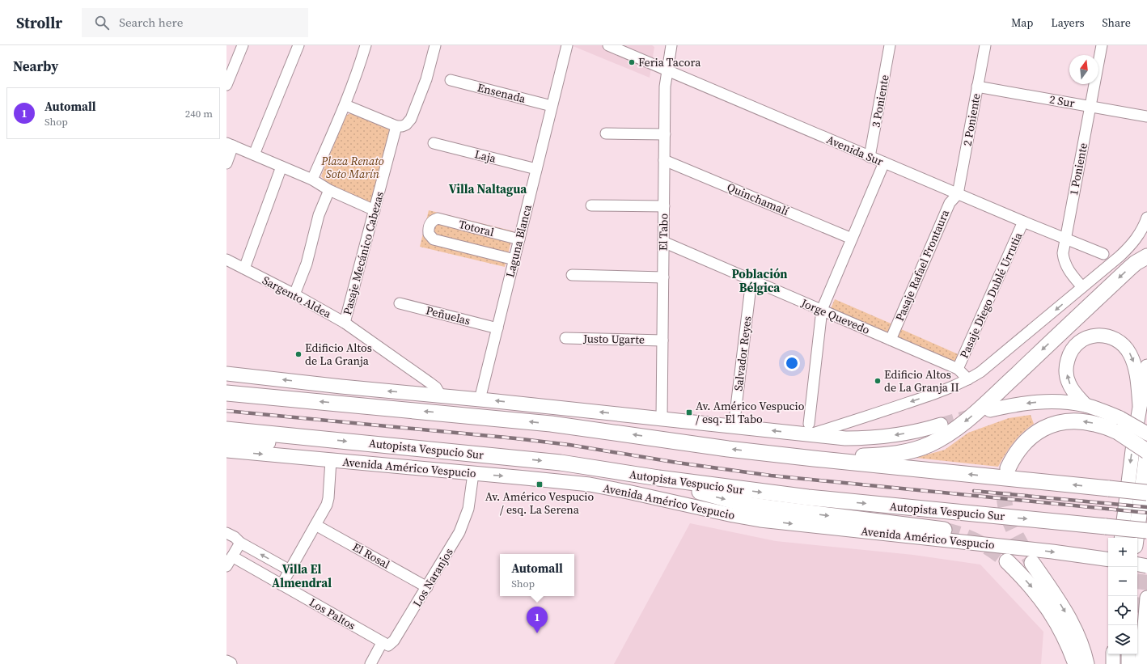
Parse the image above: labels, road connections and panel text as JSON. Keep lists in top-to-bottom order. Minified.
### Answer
{"streets":{"highway":["Autopista Vespucio Sur"],"main road":["Avenida Américo Vespucio"],"street":["Ensenada","3 Poniente","2 Sur","2 Poniente","Avenida Sur","Laja","1 Poniente","Quinchamalí","Totoral","El Tabo","Laguna Blanca","Pasaje Mecánico Cabezas","Pasaje Rafael Frontaura","Pasaje Diego Dublé Urrutia","Sargento Aldea","Peñuelas","Jorge Quevedo","Justo Ugarte","Salvador Reyes","El Rosal","Los Naranjos","Los Paltos"]},"crossings":[["Ensenada","Laguna Blanca"],["3 Poniente","Avenida Sur"],["2 Sur","2 Poniente"],["2 Sur","1 Poniente"],["2 Poniente","Avenida Sur"],["2 Poniente","Pasaje Rafael Frontaura"],["Avenida Sur","1 Poniente"],["Avenida Sur","El Tabo"],["Avenida Sur","Pasaje Rafael Frontaura"],["Avenida Sur","Pasaje Diego Dublé Urrutia"],["Laja","Laguna Blanca"],["Quinchamalí","El Tabo"],["Totoral","Laguna Blanca"],["El Tabo","Jorge Quevedo"],["El Tabo","Justo Ugarte"],["Laguna Blanca","Peñuelas"],["Pasaje Mecánico Cabezas","Sargento Aldea"],["Pasaje Rafael Frontaura","Jorge Quevedo"],["Pasaje Diego Dublé Urrutia","Jorge Quevedo"],["Jorge Quevedo","Salvador Reyes"],["Avenida Américo Vespucio","Los Naranjos"],["El Rosal","Los Naranjos"],["Los Naranjos","Los Paltos"]],"districts":["Villa Naltagua","Población Bélgica","Villa El Almendral"],"parks":["Plaza Renato Soto Marín"],"places":{"other":["Feria Tacora","Edificio Altos de La Granja","Edificio Altos de La Granja II"],"transit":["Av. Américo Vespucio / esq. El Tabo","Av. Américo Vespucio / esq. La Serena"]},"north":"top","page":{"header":"Strollr","search":"Search here","nav":["Map","Layers","Share"],"heading":"Nearby","list":[{"mark":"1","name":"Automall","note":"Shop","value":"240 m"}],"map_buttons":["+","−"],"popup":["Automall","Shop"],"pins":"1"}}
